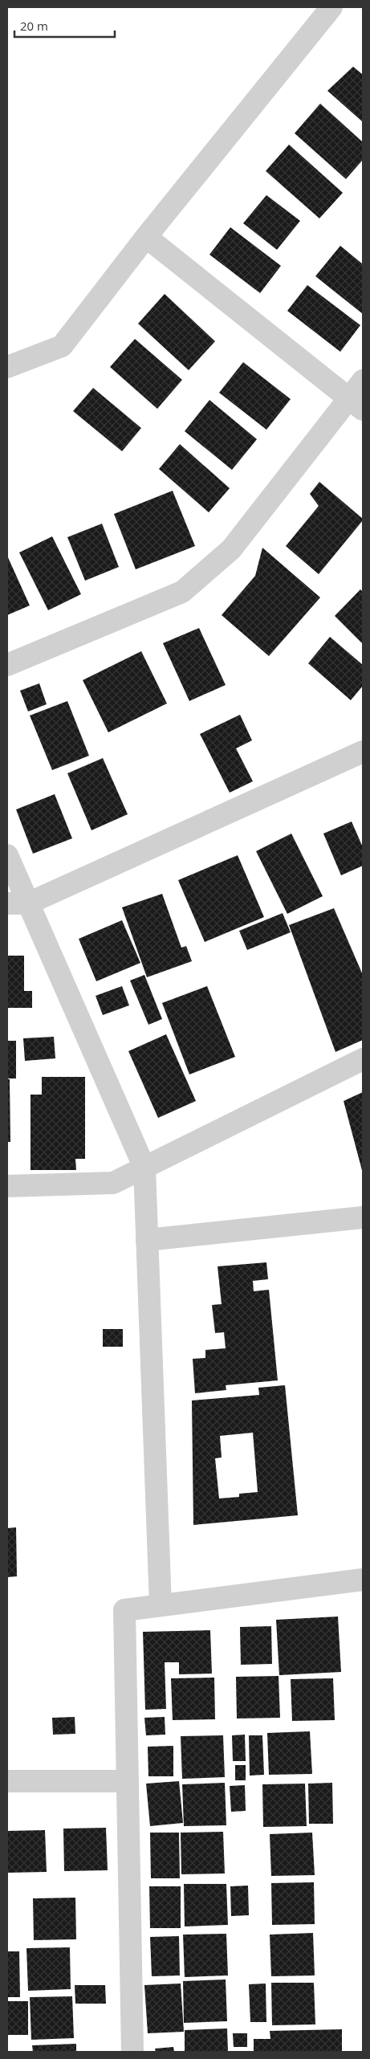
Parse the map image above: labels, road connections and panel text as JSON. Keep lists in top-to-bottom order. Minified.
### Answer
{"scale_bar":"20 m"}
